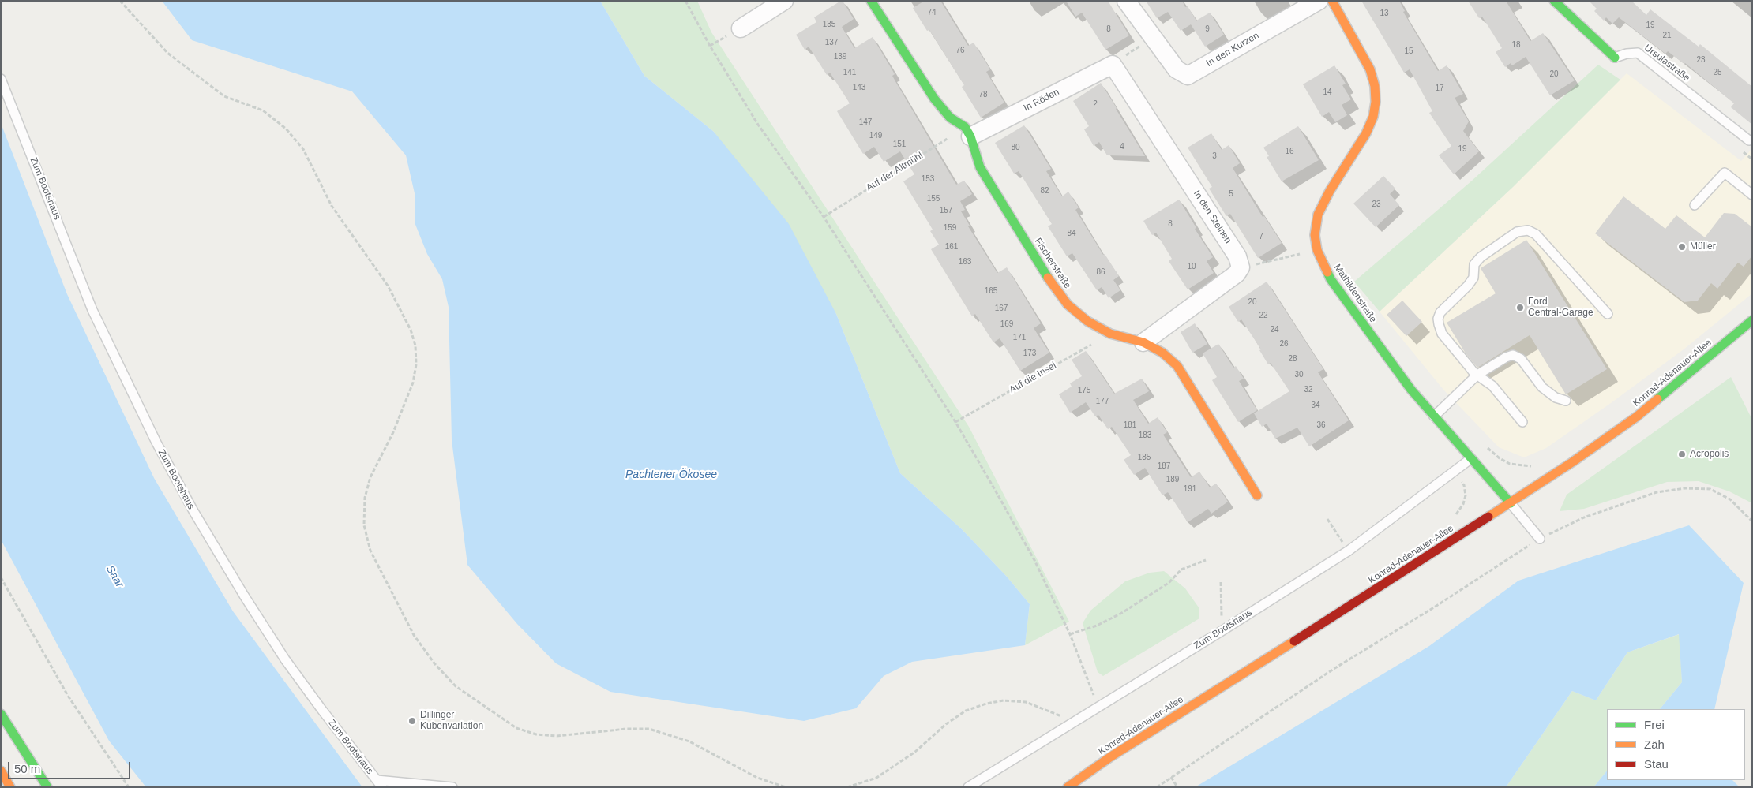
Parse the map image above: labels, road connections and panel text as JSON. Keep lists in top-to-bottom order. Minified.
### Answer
{"streets":{"main road":["Ursulastraße","Fischerstraße","Mathildenstraße","Konrad-Adenauer-Allee"],"street":["In den Kurzen","In Röden","In den Steinen"],"lane":["Zum Bootshaus"],"path":["Auf der Altmühl","Auf die Insel"]},"crossings":[["In Röden","Auf der Altmühl"],["In Röden","In den Steinen"],["In Röden","Fischerstraße"],["Auf der Altmühl","Fischerstraße"],["Zum Bootshaus","Mathildenstraße"],["Fischerstraße","Auf die Insel"],["Mathildenstraße","Konrad-Adenauer-Allee"]],"water":["Pachtener Ökosee","Saar"],"places":["Müller","Ford Central-Garage","Acropolis","Dillinger Kubenvariation"],"house_numbers":["74","13","135","19","8","9","21","137","18","76","15","139","23","141","25","20","143","17","14","78","2","147","149","151","4","80","19","16","3","153","82","5","155","23","157","8","159","84","7","161","163","10","86","165","20","167","22","169","24","171","26","173","28","30","32","175","177","34","181","36","183","185","187","189","191"],"legend":["Frei","Zäh","Stau"],"scale_bar":"50 m"}
